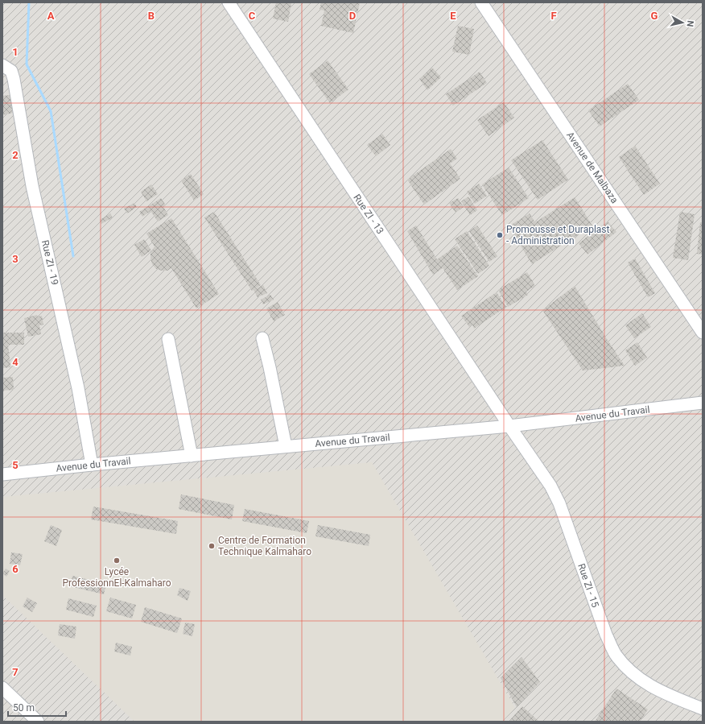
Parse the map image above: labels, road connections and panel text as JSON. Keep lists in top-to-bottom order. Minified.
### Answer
{"streets":{"street":["Avenue de Malbaza","Rue ZI - 13","Rue ZI - 19","Avenue du Travail","Rue ZI - 15"]},"crossings":[["Rue ZI - 13","Avenue du Travail"],["Rue ZI - 13","Rue ZI - 15"],["Rue ZI - 19","Avenue du Travail"],["Avenue du Travail","Rue ZI - 15"]],"places":["Promousse et Duraplast - Administration","Centre de Formation Technique Kalmaharo","Lycée ProfessionnEl-Kalmaharo"],"scale_bar":"50 m","north":"right","grid":{"columns":["A","B","C","D","E","F","G"],"rows":["1","2","3","4","5","6","7"]}}
